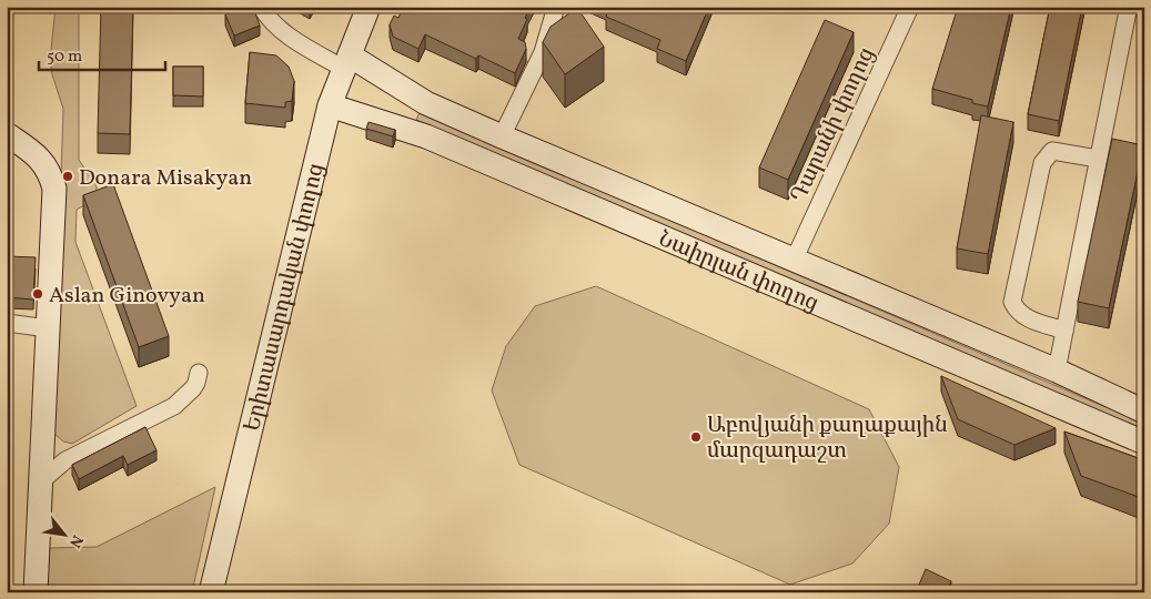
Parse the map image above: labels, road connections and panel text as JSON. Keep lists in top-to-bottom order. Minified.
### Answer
{"streets":{"street":["Դարանի փողոց","Նաիրյան փողոց","Երիտասարդական փողոց"]},"crossings":[["Դարանի փողոց","Նաիրյան փողոց"],["Նաիրյան փողոց","Երիտասարդական փողոց"]],"places":["Donara Misakyan","Aslan Ginovyan","Աբովյանի քաղաքային մարզադաշտ"],"scale_bar":"50 m","north":"bottom right"}
